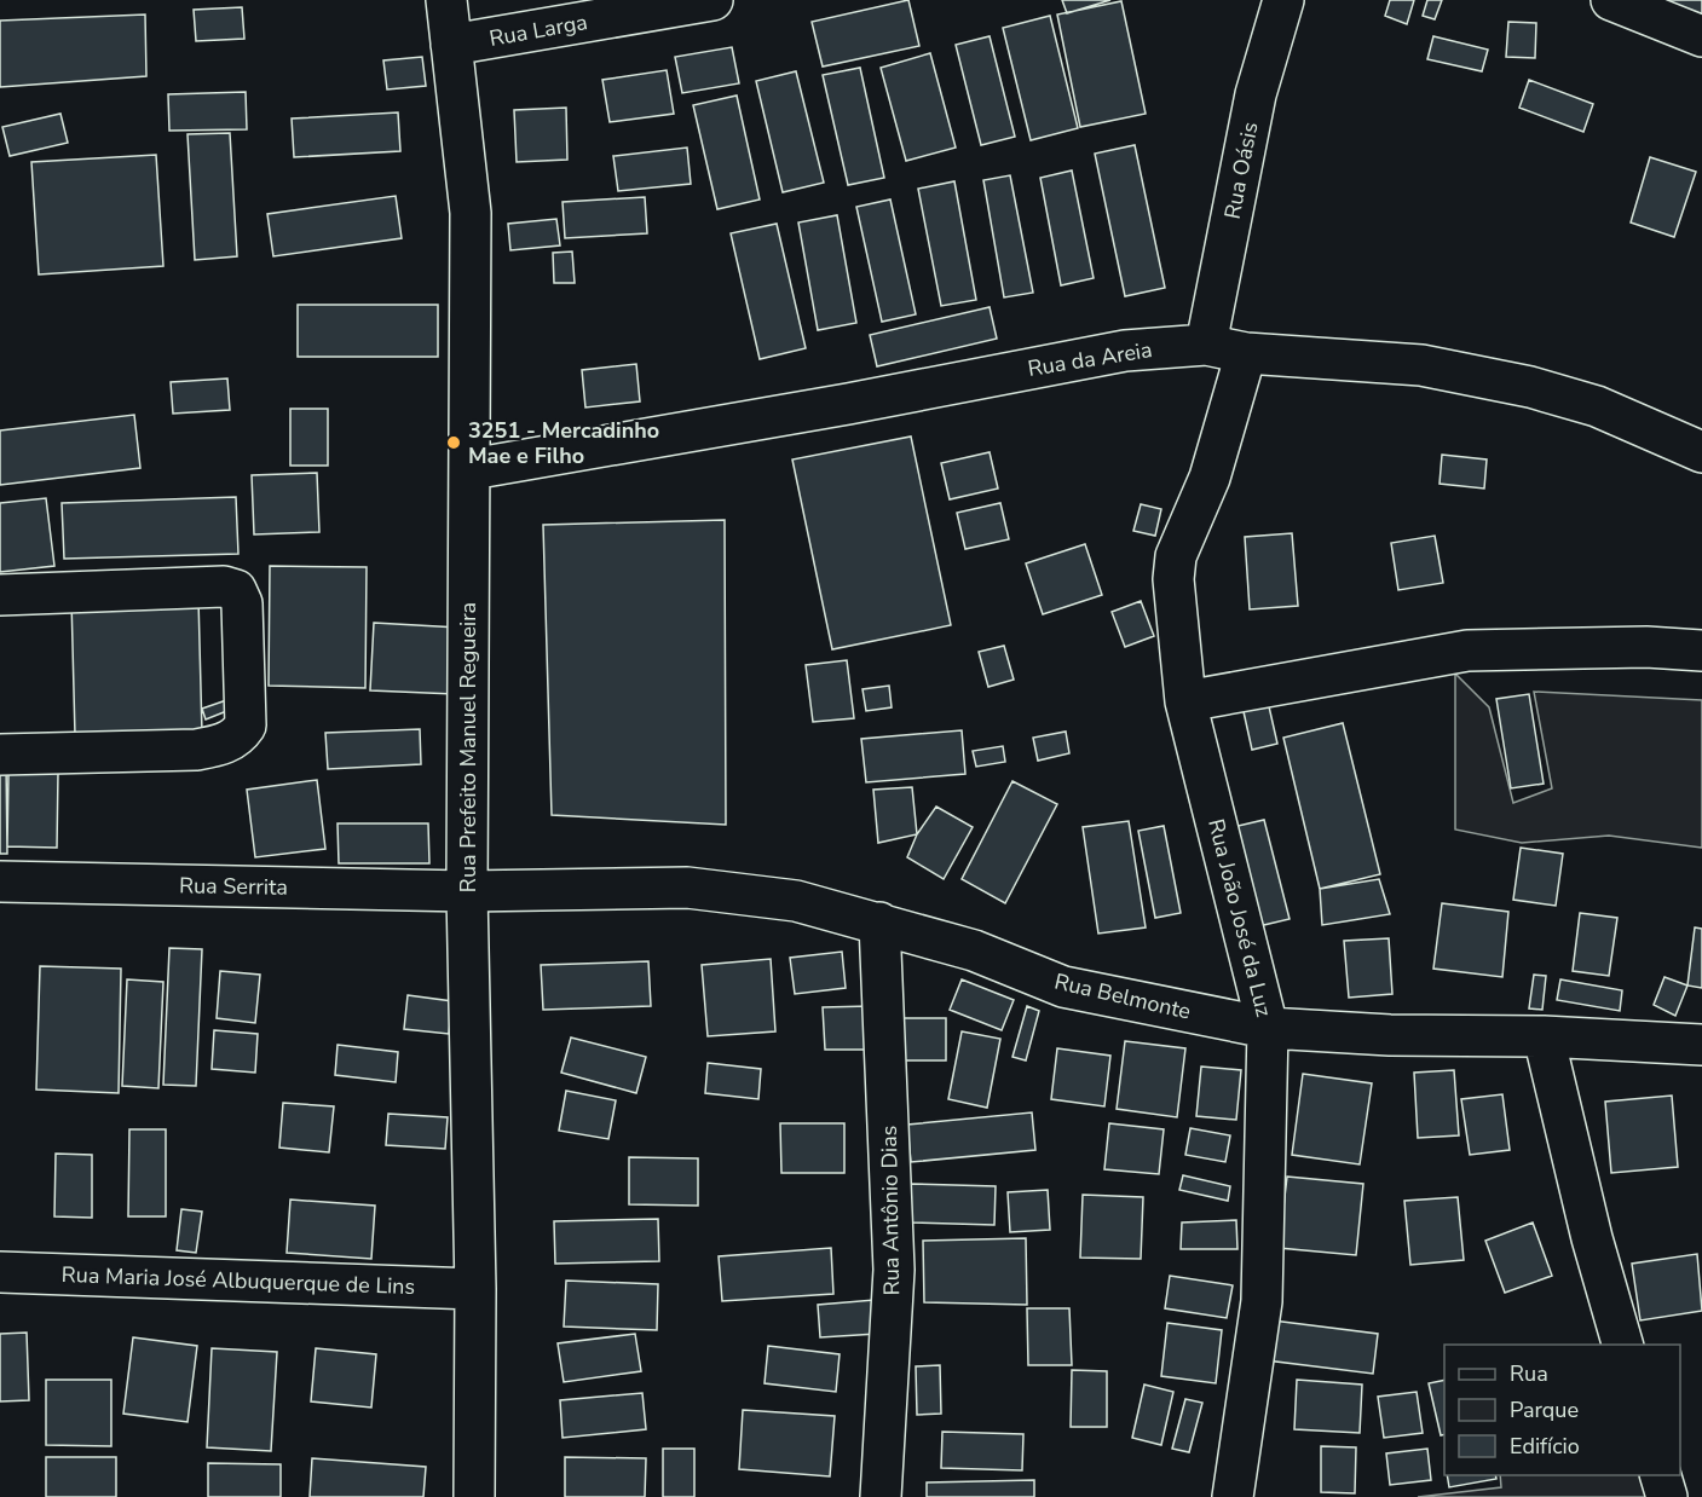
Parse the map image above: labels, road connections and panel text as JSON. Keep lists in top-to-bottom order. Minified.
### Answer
{"streets":{"street":["Rua Larga","Rua Oásis","Rua da Areia","Rua Prefeito Manuel Regueira","Rua Serrita","Rua João José da Luz","Rua Belmonte","Rua Antônio Dias","Rua Maria José Albuquerque de Lins"]},"crossings":[["Rua Larga","Rua Prefeito Manuel Regueira"],["Rua Oásis","Rua da Areia"],["Rua da Areia","Rua Prefeito Manuel Regueira"],["Rua da Areia","Rua João José da Luz"],["Rua Prefeito Manuel Regueira","Rua Serrita"],["Rua Prefeito Manuel Regueira","Rua Belmonte"],["Rua Prefeito Manuel Regueira","Rua Maria José Albuquerque de Lins"],["Rua Serrita","Rua Belmonte"],["Rua João José da Luz","Rua Belmonte"],["Rua Belmonte","Rua Antônio Dias"]],"places":["3251 - Mercadinho Mae e Filho"],"legend":["Rua","Parque","Edifício"]}
